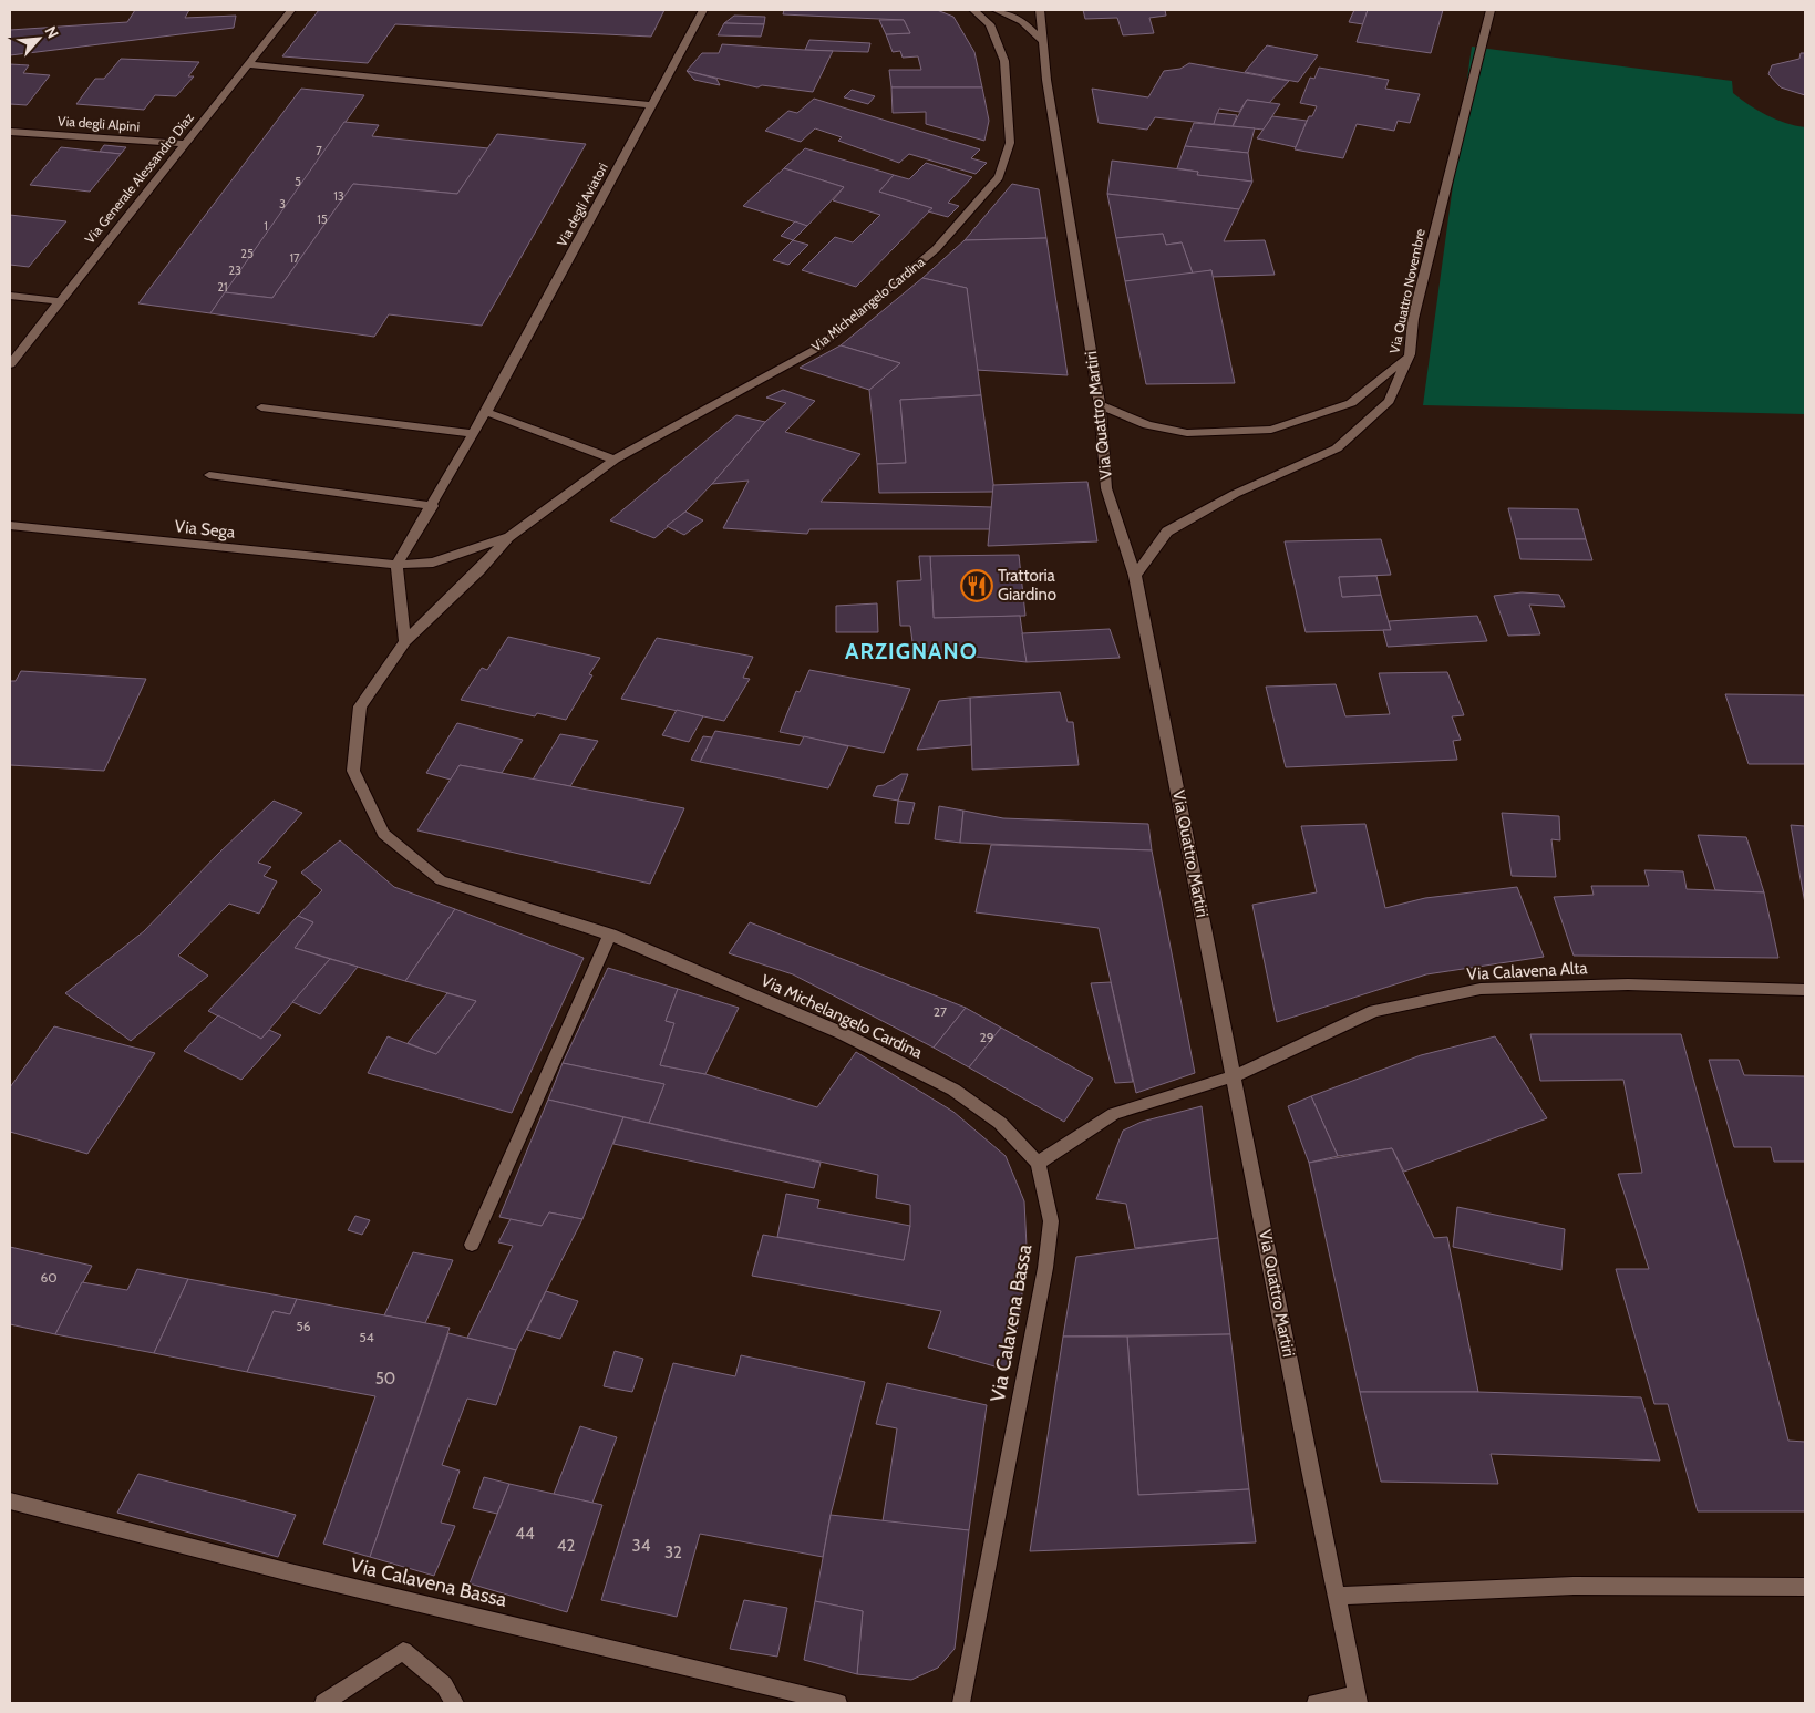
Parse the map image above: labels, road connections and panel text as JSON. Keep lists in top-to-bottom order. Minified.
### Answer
{"streets":{"street":["Via degli Alpini","Via Generale Alessandro Diaz","Via degli Aviatori","Via Quattro Novembre","Via Michelangelo Cardina","Via Quattro Martiri","Via Sega","Via Calavena Alta","Via Calavena Bassa"]},"crossings":[["Via degli Alpini","Via Generale Alessandro Diaz"],["Via degli Aviatori","Via Michelangelo Cardina"],["Via degli Aviatori","Via Sega"],["Via Quattro Novembre","Via Quattro Martiri"],["Via Michelangelo Cardina","Via Sega"],["Via Michelangelo Cardina","Via Calavena Bassa"],["Via Quattro Martiri","Via Calavena Alta"]],"districts":["ARZIGNANO"],"places":{"restaurant":["Trattoria Giardino"]},"house_numbers":["7","5","13","3","15","1","25","17","23","21","27","29","60","56","54","50","44","42","34","32"],"north":"top right"}
